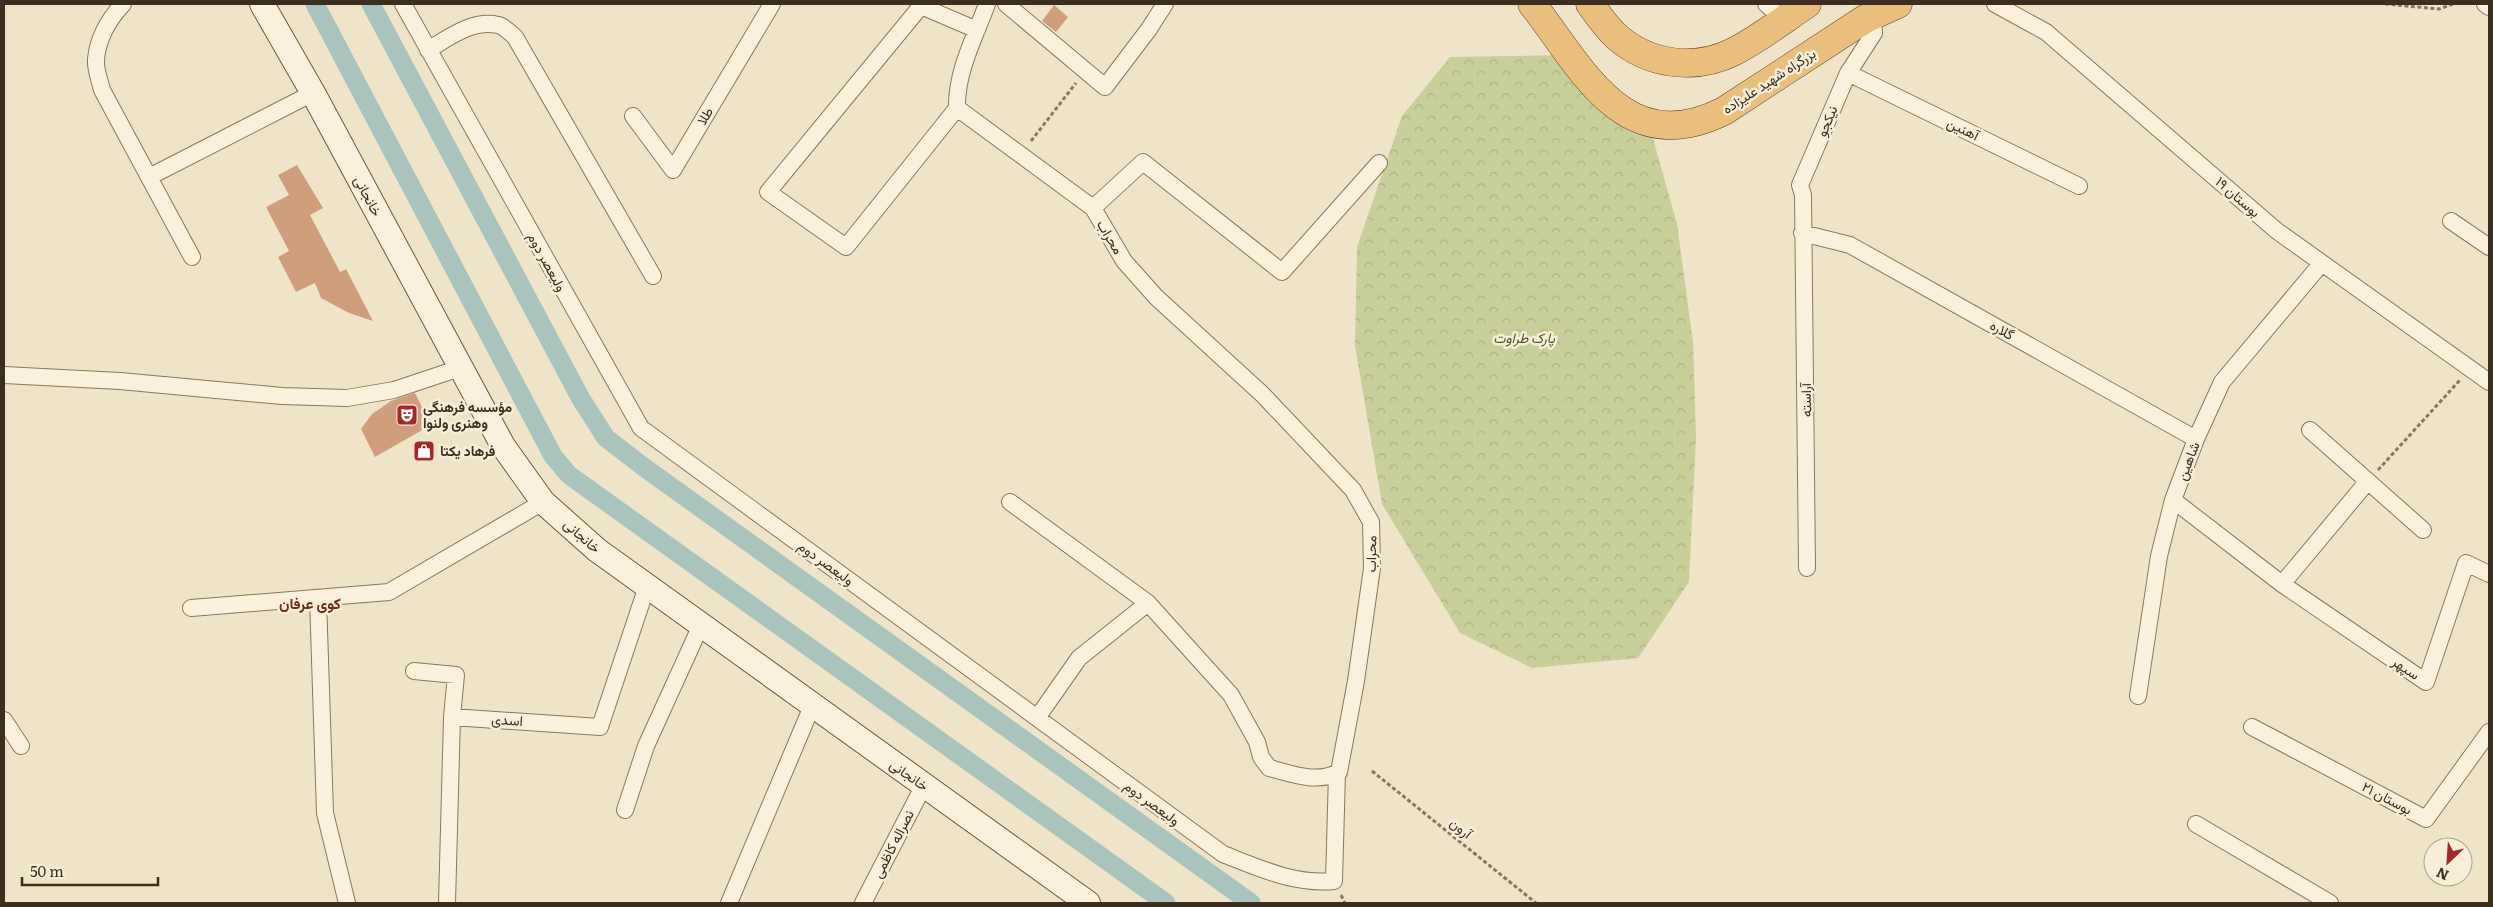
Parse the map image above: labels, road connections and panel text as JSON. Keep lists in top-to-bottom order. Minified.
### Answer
{"streets":{"highway":["بزرگراه شهید علیزاده"],"main road":["خانجانی"],"street":["طلا","نیکجو","آهنین","بوستان ۱۹","محراب","ولیعصر دوم","گلاره","آراسته","شاهین","سپهر","اسدی","بوستان ۲۱","نصراله کاظمی"],"path":["آرون"]},"crossings":[["بزرگراه شهید علیزاده","نیکجو"],["نیکجو","آهنین"],["نیکجو","گلاره"],["نیکجو","آراسته"],["خانجانی","اسدی"],["خانجانی","نصراله کاظمی"],["بوستان ۱۹","شاهین"],["محراب","ولیعصر دوم"],["گلاره","آراسته"],["گلاره","شاهین"],["شاهین","سپهر"]],"districts":["کوی عرفان"],"parks":["پارک طراوت"],"places":{"theatre":["مؤسسه فرهنگی وهنری ولنوا"],"shop":["فرهاد یکتا"]},"scale_bar":"50 m","north":"bottom left"}
